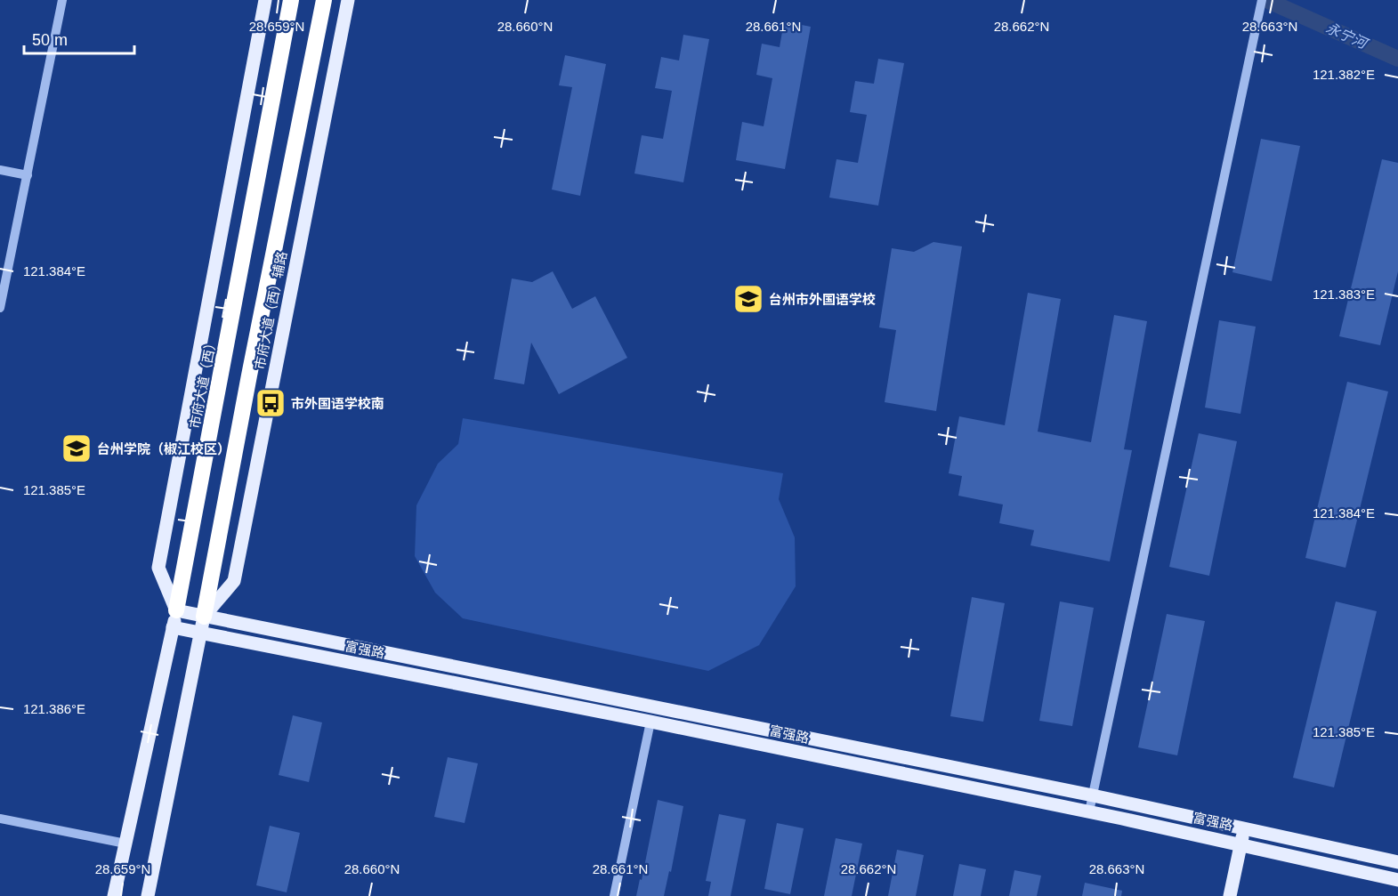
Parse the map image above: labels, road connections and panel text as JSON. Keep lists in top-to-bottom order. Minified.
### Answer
{"streets":{"highway":["市府大道（西）"],"main road":["市府大道（西）辅路","富强路"]},"crossings":[["市府大道（西）辅路","富强路"],["市府大道（西）","富强路"]],"water":["永宁河"],"places":{"school or university":["台州市外国语学校","台州学院（椒江校区）"],"bus stop":["市外国语学校南"]},"scale_bar":"50 m","coordinates":["28.659°N","28.660°N","28.661°N","28.662°N","28.663°N","121.382°E","121.384°E","121.383°E","121.385°E","121.386°E"]}
